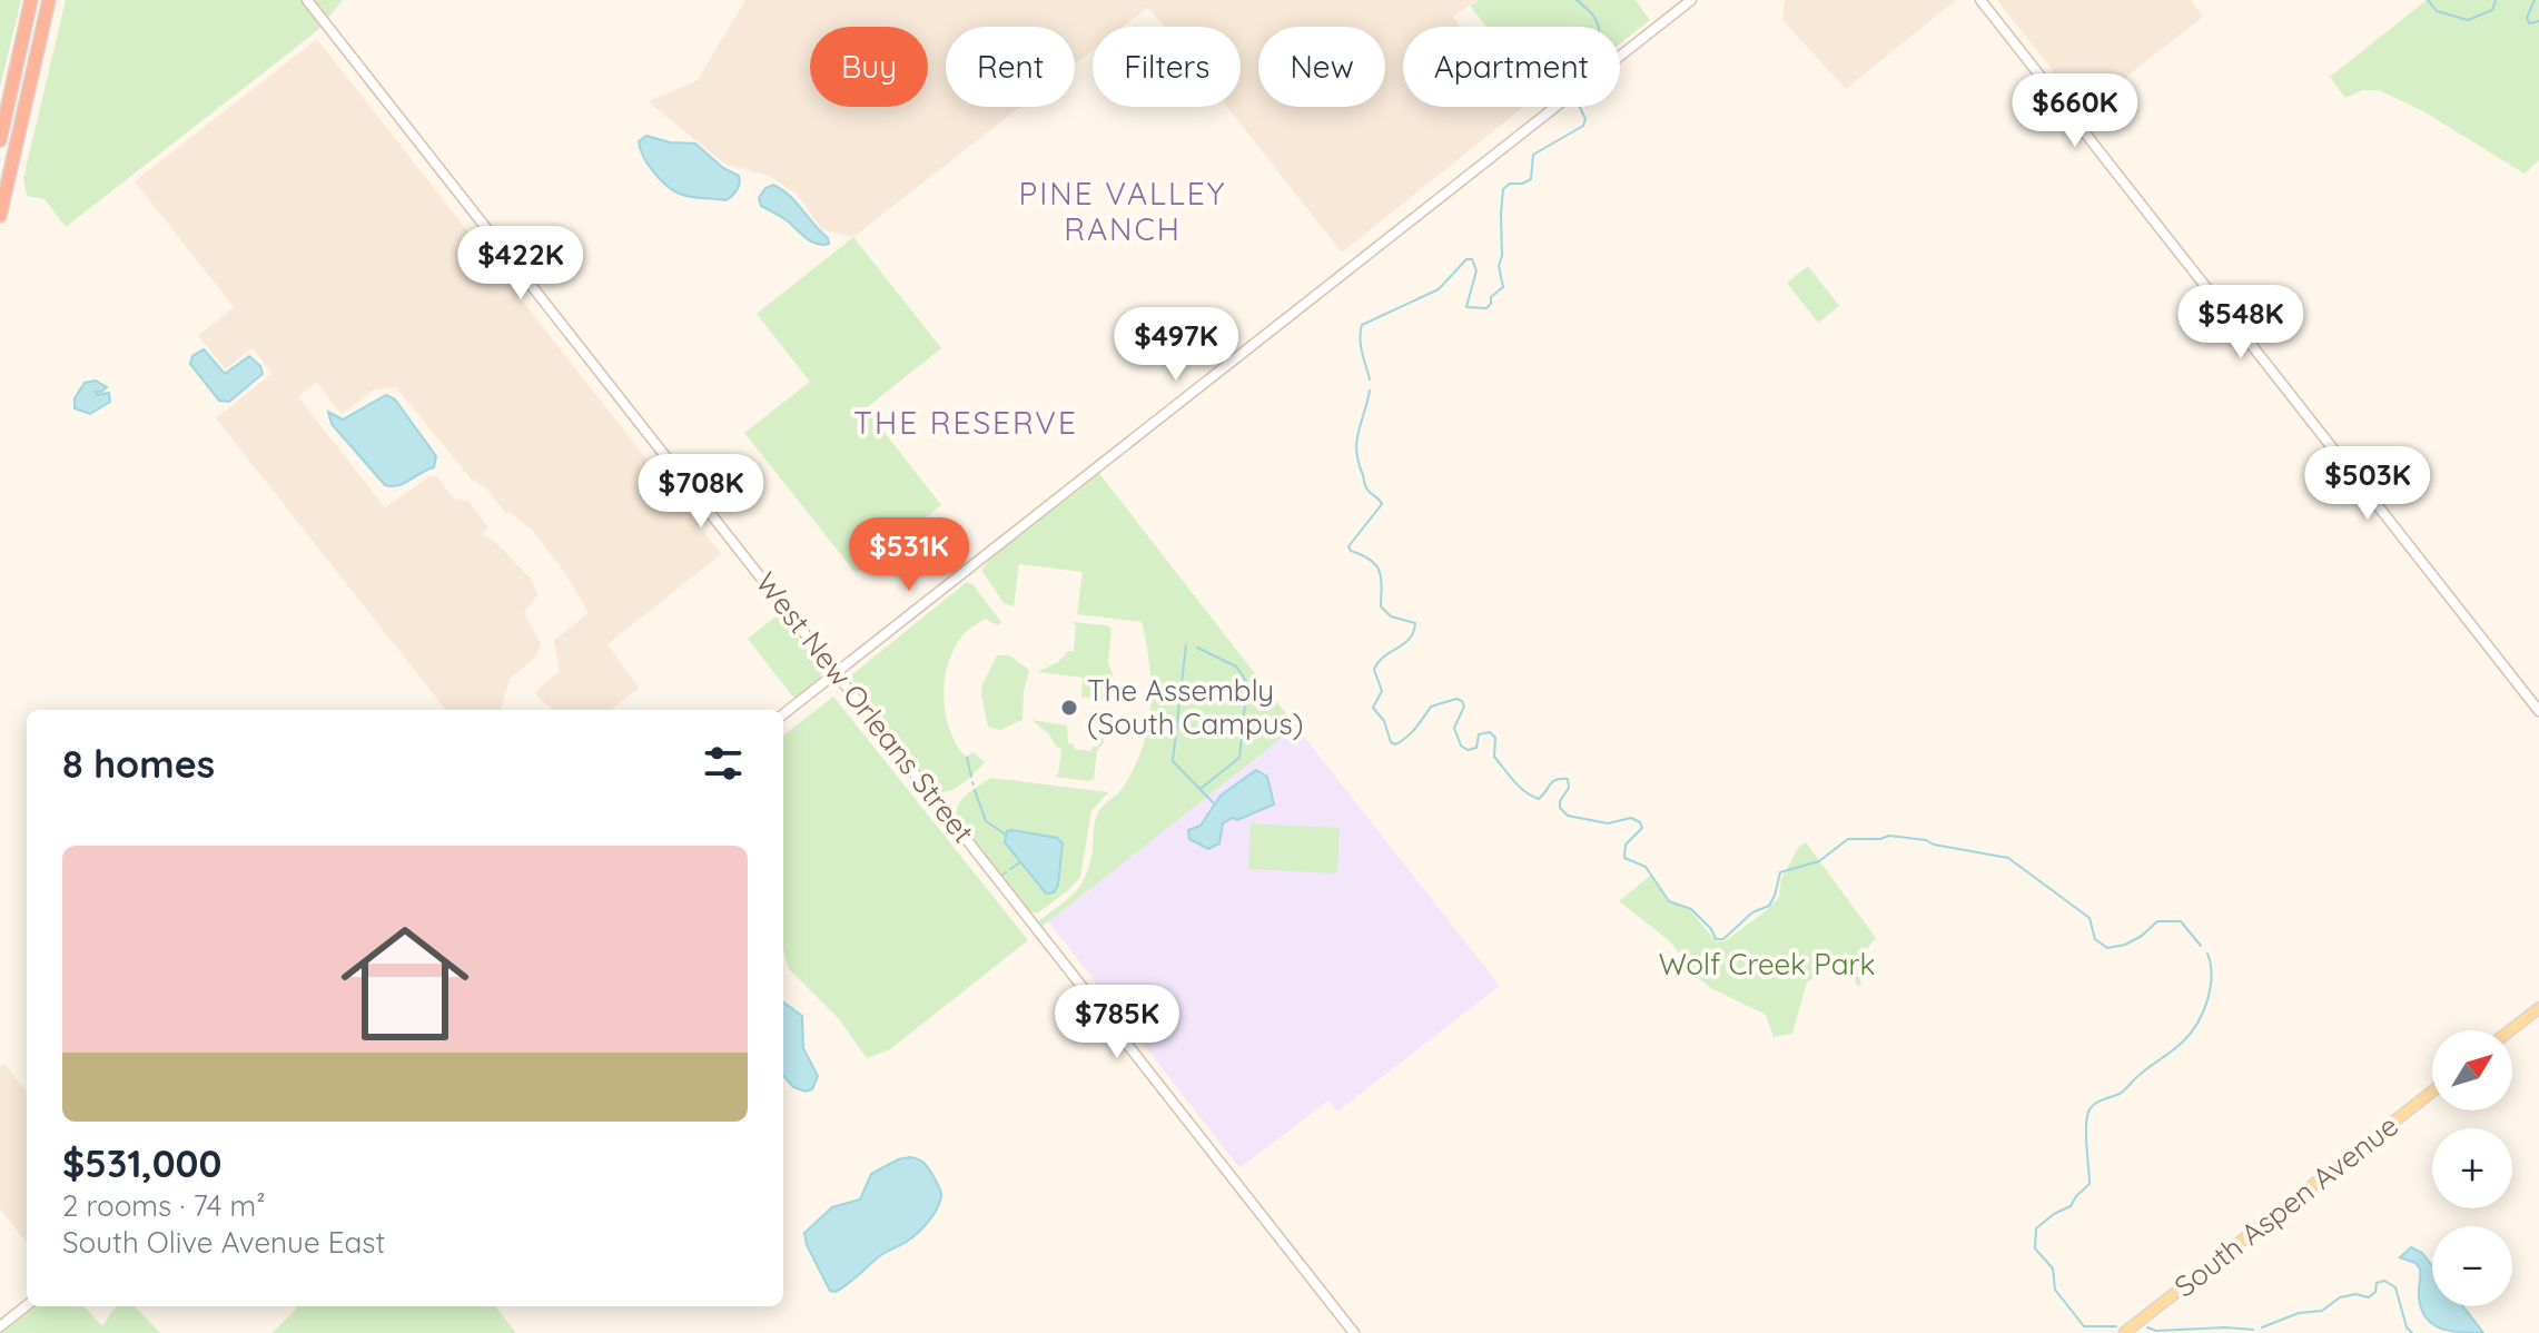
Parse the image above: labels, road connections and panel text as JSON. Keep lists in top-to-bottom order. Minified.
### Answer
{"streets":{"main road":["South Aspen Avenue"],"street":["West New Orleans Street"]},"districts":["PINE VALLEY RANCH","THE RESERVE"],"parks":["Wolf Creek Park"],"places":["The Assembly (South Campus)"],"north":"top right","page":{"chip":["Buy","Rent","Filters","New","Apartment"],"price":["$660K","$422K","$548K","$497K","$503K","$708K","$531K","$785K"],"heading":"8 homes","list":[{"name":"$531,000","note":"2 rooms · 74 m² · South Olive Avenue East"}],"map_buttons":["+","−"]}}
